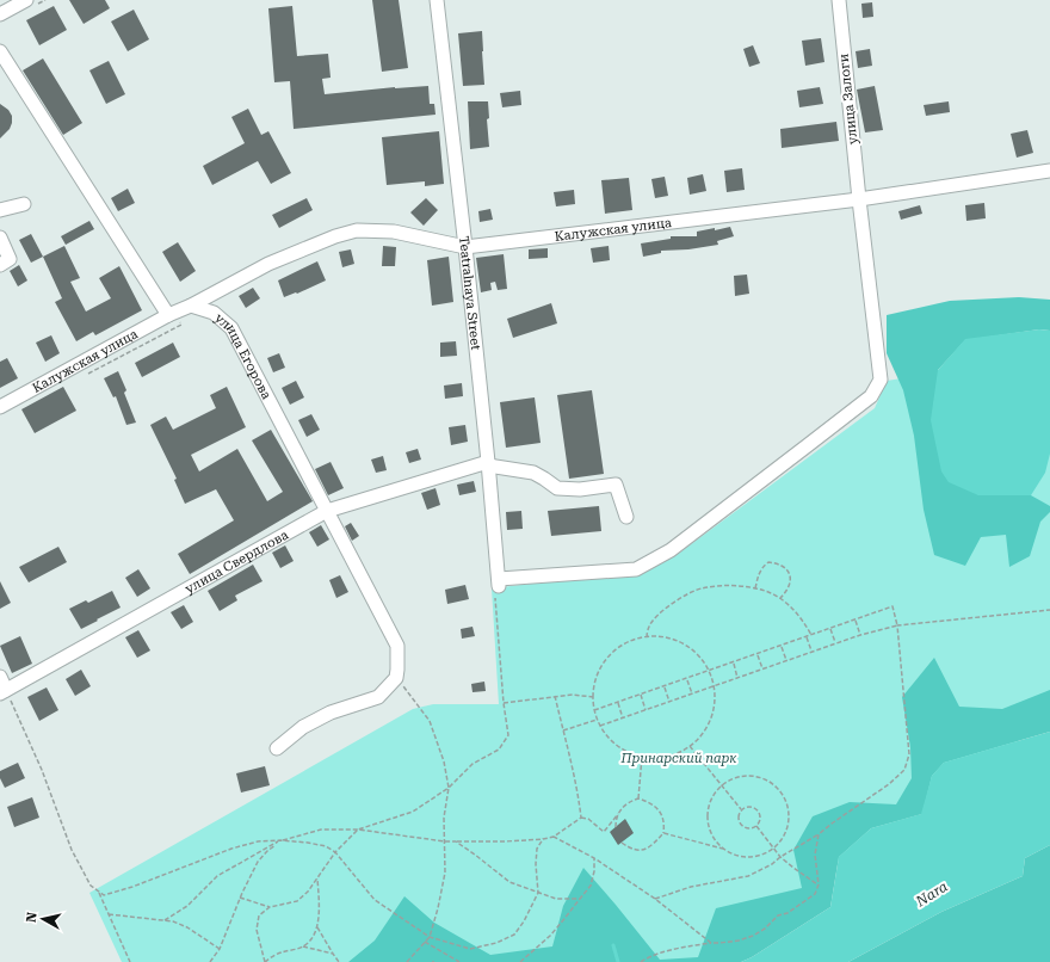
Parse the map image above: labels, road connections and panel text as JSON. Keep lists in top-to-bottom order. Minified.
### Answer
{"streets":{"street":["улица Залоги","Калужская улица","Teatralnaya Street","улица Егорова","улица Свердлова"]},"crossings":[["улица Залоги","Калужская улица"],["улица Залоги","Teatralnaya Street"],["Калужская улица","Teatralnaya Street"],["Калужская улица","улица Егорова"],["Teatralnaya Street","улица Свердлова"],["улица Егорова","улица Свердлова"]],"water":["Nara"],"parks":["Принарский парк"],"north":"left"}
